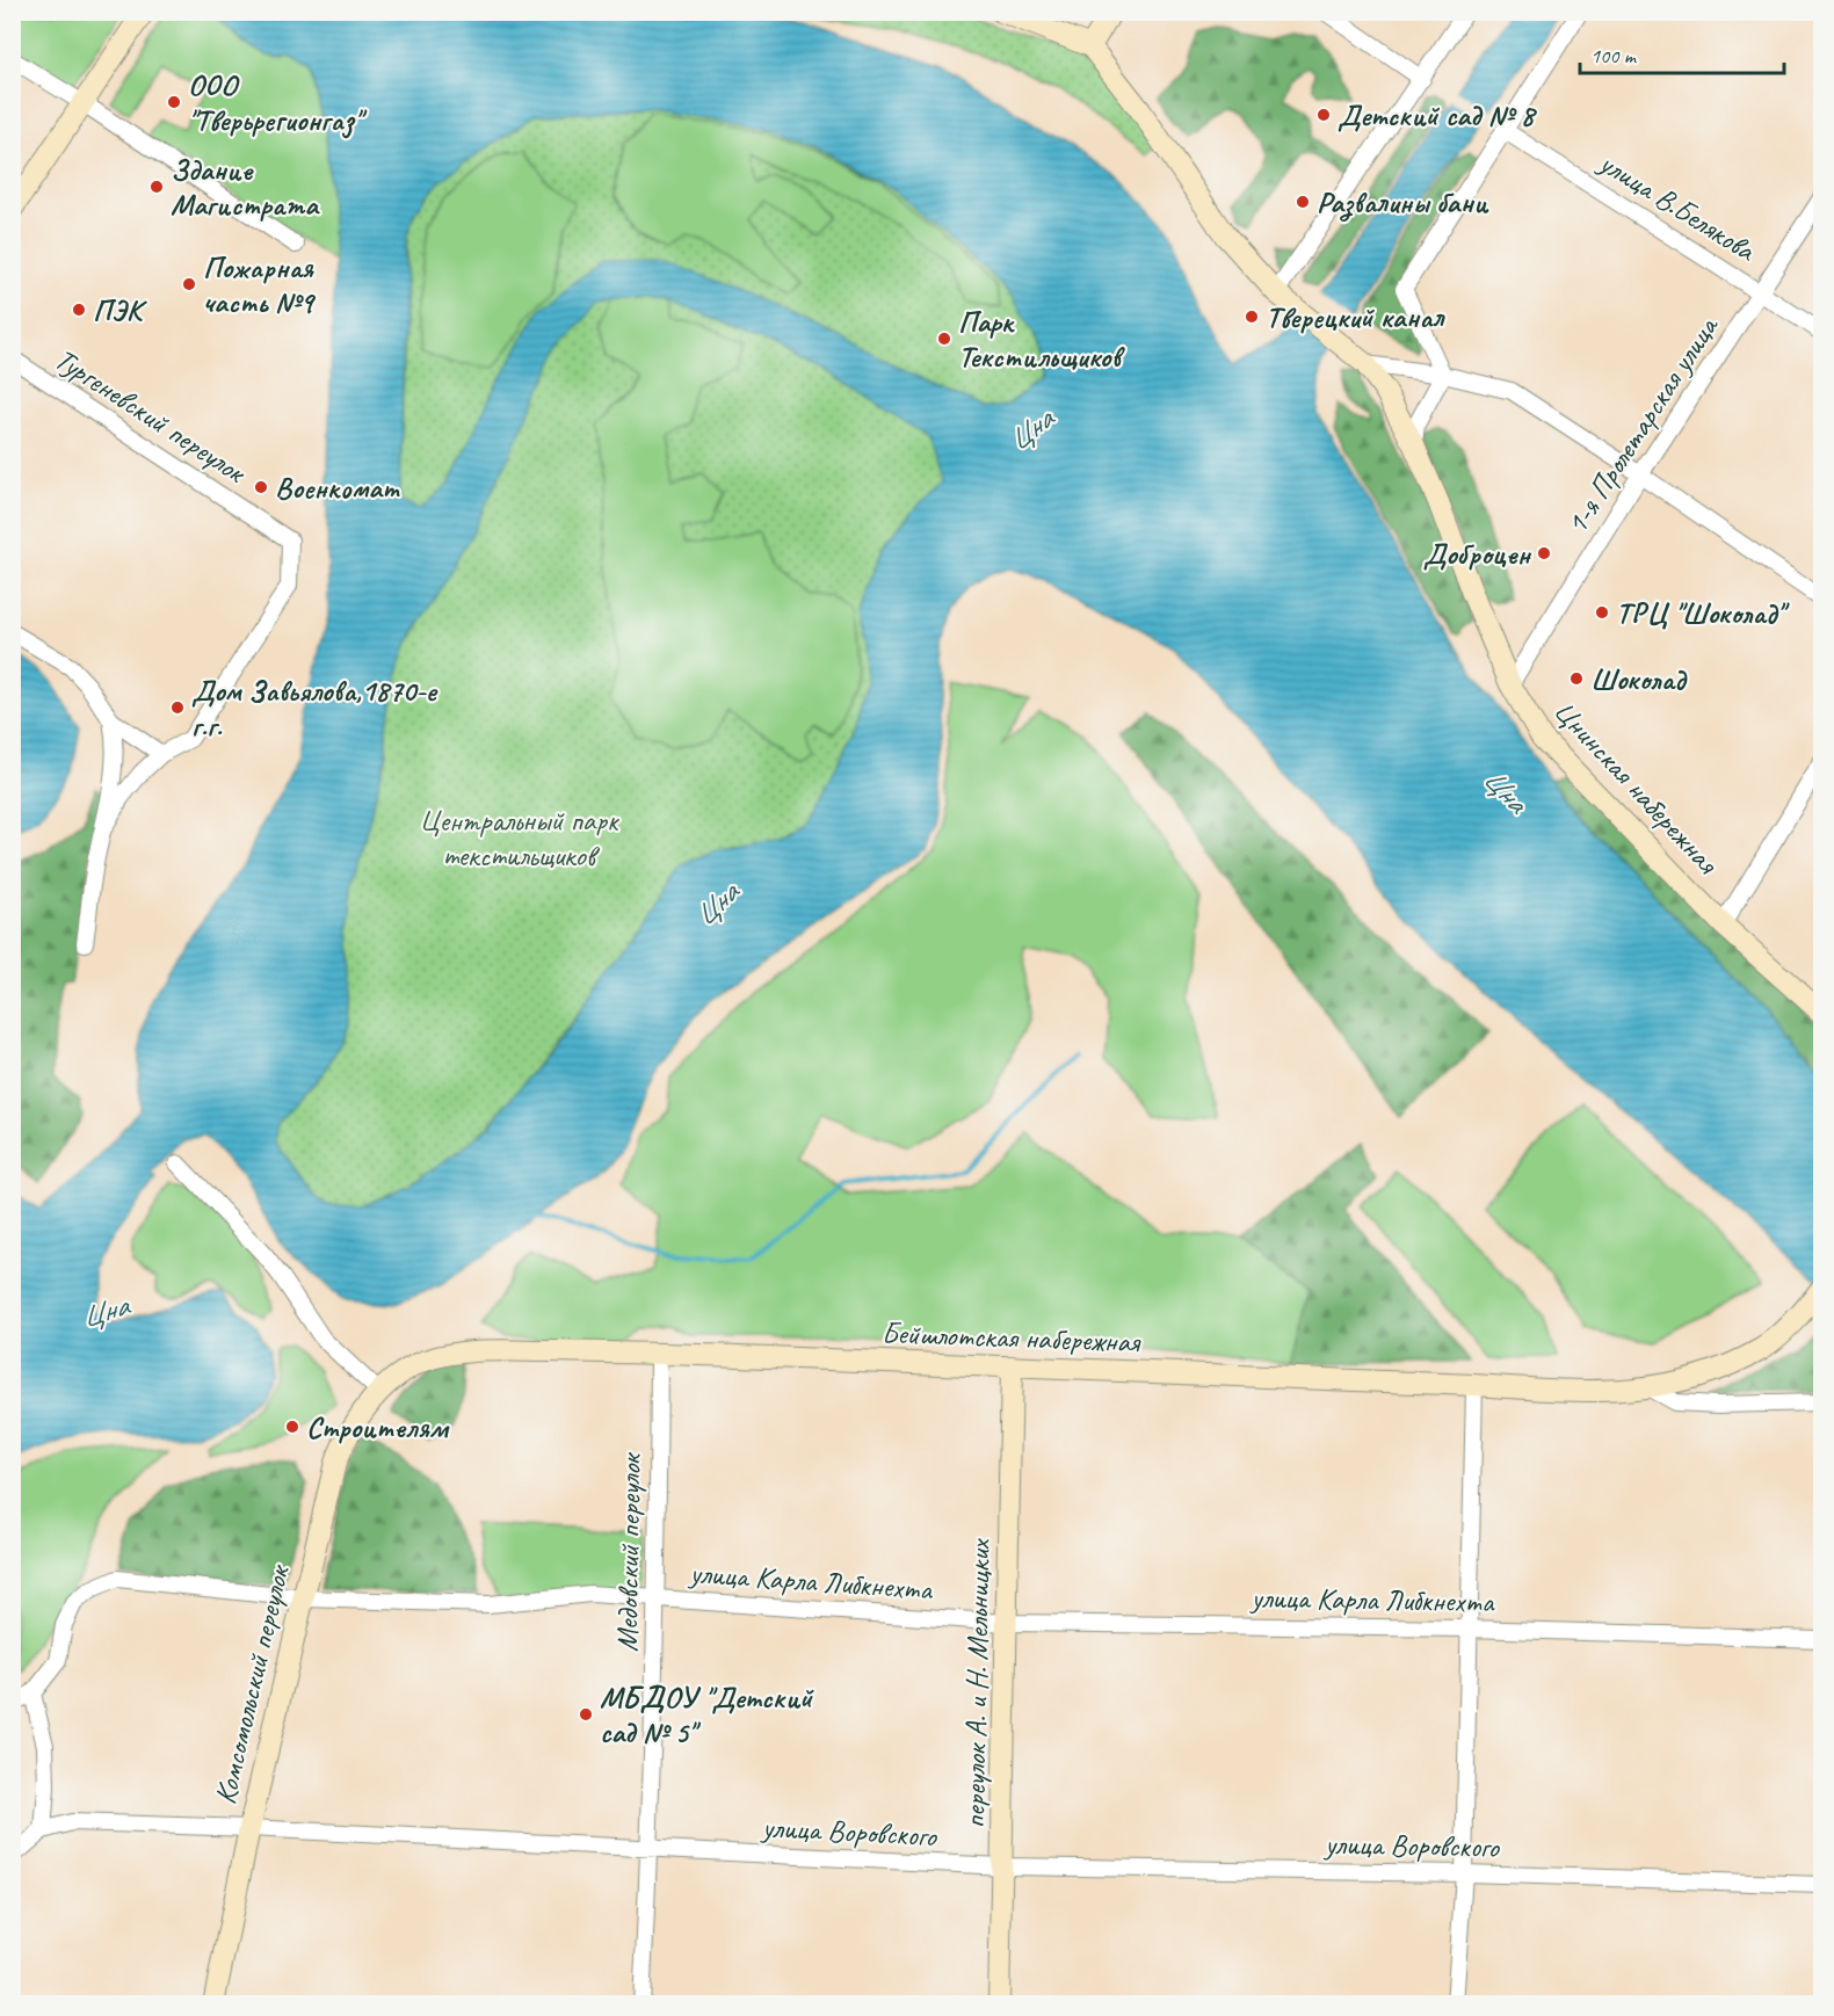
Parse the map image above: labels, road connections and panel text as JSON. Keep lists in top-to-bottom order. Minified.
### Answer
{"streets":{"street":["улица В.Белякова","Тургеневский переулок","1-я Пролетарская улица","Цнинская набережная","Бейшлотская набережная","Медовский переулок","улица Карла Либкнехта","переулок А. и Н. Мельницких","Комсомольский переулок","улица Воровского"]},"crossings":[["улица В.Белякова","1-я Пролетарская улица"],["1-я Пролетарская улица","Цнинская набережная"],["Бейшлотская набережная","Медовский переулок"],["Бейшлотская набережная","переулок А. и Н. Мельницких"],["Бейшлотская набережная","Комсомольский переулок"],["Медовский переулок","улица Карла Либкнехта"],["Медовский переулок","улица Воровского"],["улица Карла Либкнехта","переулок А. и Н. Мельницких"],["улица Карла Либкнехта","Комсомольский переулок"],["переулок А. и Н. Мельницких","улица Воровского"],["Комсомольский переулок","улица Воровского"]],"water":["Цна"],"parks":["Центральный парк текстильщиков"],"places":["ООО \"Тверьрегионгаз\"","Детский сад № 8","Здание Магистрата","Развалины бани","Пожарная часть №9","ПЭК","Тверецкий канал","Парк Текстильщиков","Военкомат","Доброцен","ТРЦ \"Шоколад\"","Шоколад","Дом Завьялова,1870-е г.г.","Строителям","МБДОУ \"Детский сад № 5\""],"scale_bar":"100 m"}
